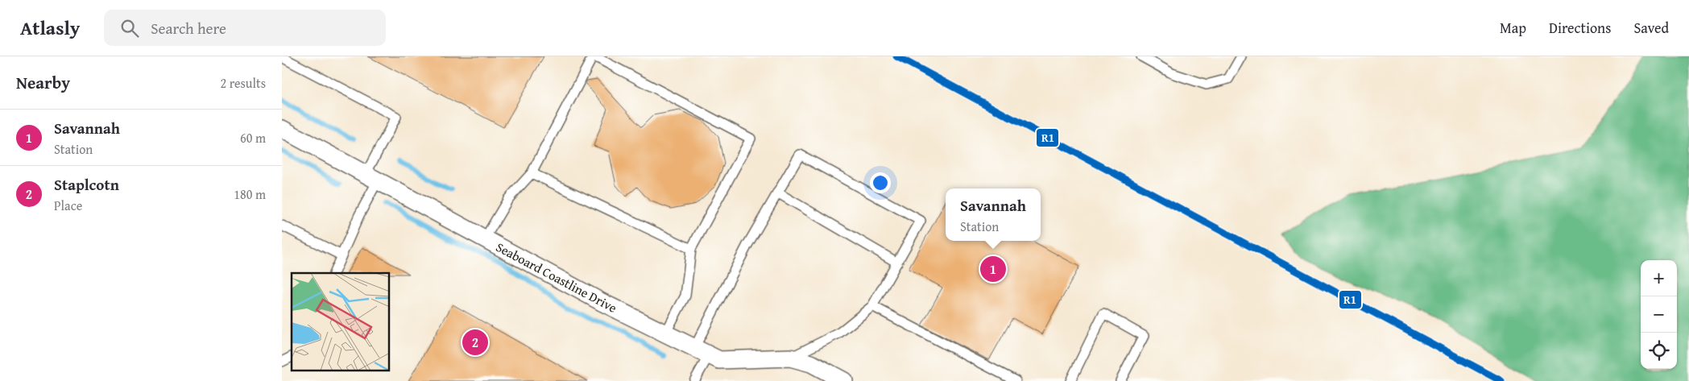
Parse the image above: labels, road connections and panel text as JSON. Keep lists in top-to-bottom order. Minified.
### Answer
{"streets":{"street":["Seaboard Coastline Drive"]},"lines":["transit line R1"],"page":{"header":"Atlasly","search":"Search here","nav":["Map","Directions","Saved"],"heading":["Nearby","2 results"],"list":[{"mark":"1","name":"Savannah","note":"Station","value":"60 m"},{"mark":"2","name":"Staplcotn","note":"Place","value":"180 m"}],"popup":["Savannah","Station"],"pins":["1","2"],"map_buttons":["+","−"]}}
